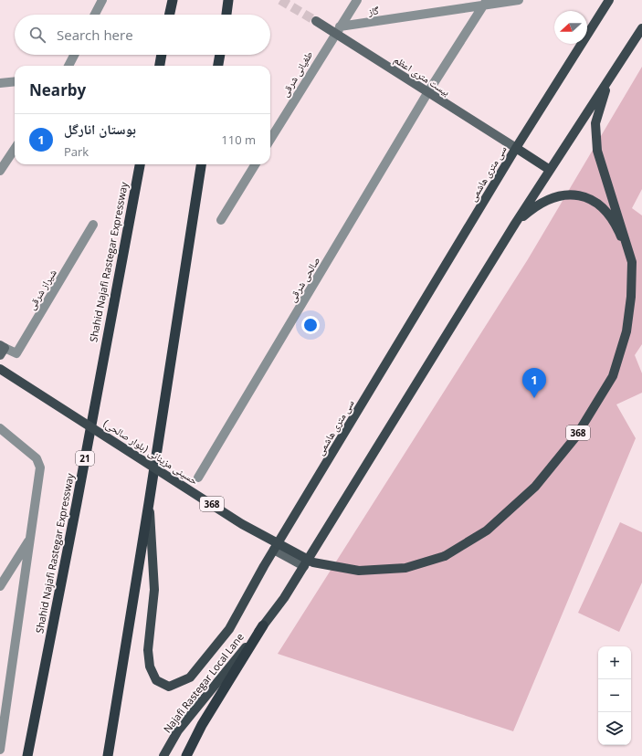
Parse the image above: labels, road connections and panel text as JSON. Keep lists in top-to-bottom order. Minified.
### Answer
{"streets":{"highway":["Shahid Najafi Rastegar Expressway","21"],"main road":["بیست متری اعظم","سی متری هاشمی","368","حسینی مزینانی (بلوار صالحی)","Najafi Rastegar Local Lane"],"street":["گاز","طغیانی شرقی","صالحی شرقی","شیراز شرقی"]},"crossings":[["گاز","طغیانی شرقی"],["گاز","بیست متری اعظم"],["گاز","صالحی شرقی"],["طغیانی شرقی","بیست متری اعظم"],["بیست متری اعظم","سی متری هاشمی"],["بیست متری اعظم","صالحی شرقی"]],"north":"left","page":{"search":"Search here","heading":"Nearby","list":[{"mark":"1","name":"بوستان انارگل","note":"Park","value":"110 m"}],"pins":"1","map_buttons":["+","−"]}}
